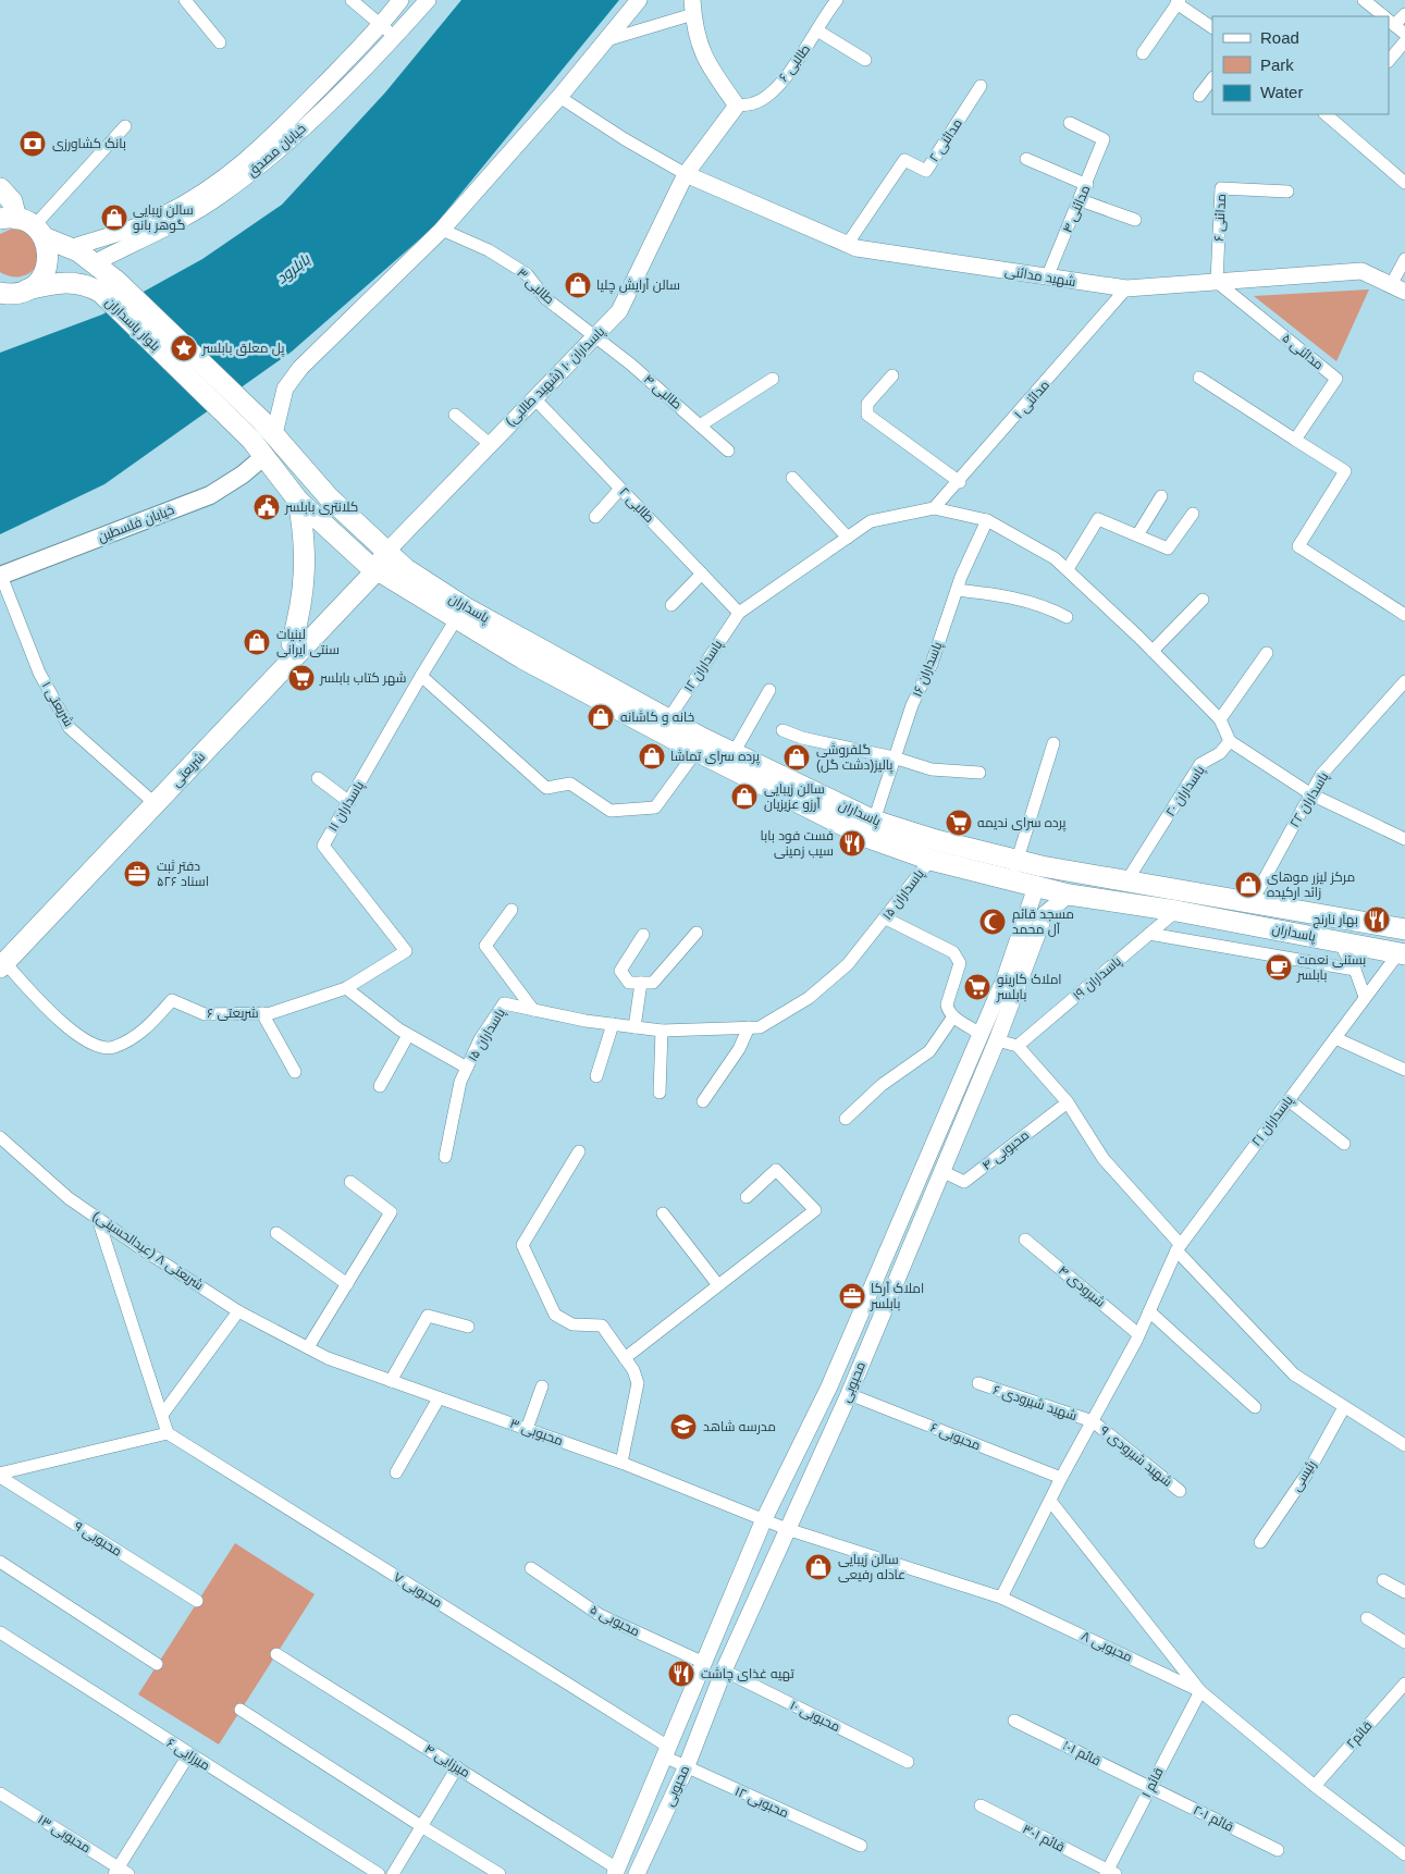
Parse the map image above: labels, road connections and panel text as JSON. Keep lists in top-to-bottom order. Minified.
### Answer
{"streets":{"main road":["بلوار پاسداران","خیابان فلسطین","پاسداران","شریعتی"],"street":["طالبی ۶","مدائنی ۲","خیابان مصدق","مدائنی ۴","مدائنی ۶","شهید مدائنی","طالبی ۳","مدائنی ۵","پاسداران ۱۰ (شهید طالبی)","طالبی ۴","مدائنی ۱","طالبی ۲","پاسداران ۱۲","پاسداران ۱۶","شریعتی ۱","پاسداران ۲۰","پاسداران ۲۲","پاسداران ۱۱","پاسداران ۱۵","پاسداران ۱۹","شریعتی ۶","پاسداران ۲۱","محبوبی ۴","شریعتی ۸ (عبدالحسینی)","شیرودی ۴","محبوبی","شهید شیرودی ۶","محبوبی ۳","محبوبی ۶","شهید شیرودی ۹","رئیسی","محبوبی ۹","محبوبی ۷","محبوبی ۵","محبوبی ۸","محبوبی ۱۰","قائم۲","قائم ۱-۱","میرزایی ۶","میرزایی ۴","قائم ۱","محبوبی ۱۲","قائم ۱-۲","محبوبی ۱۳","قائم ۱-۳"]},"crossings":[["طالبی ۶","پاسداران ۱۰ (شهید طالبی)"],["مدائنی ۲","شهید مدائنی"],["خیابان مصدق","بلوار پاسداران"],["مدائنی ۴","شهید مدائنی"],["مدائنی ۶","شهید مدائنی"],["مدائنی ۶","مدائنی ۵"],["شهید مدائنی","مدائنی ۵"],["شهید مدائنی","پاسداران ۱۰ (شهید طالبی)"],["شهید مدائنی","مدائنی ۱"],["طالبی ۳","پاسداران ۱۰ (شهید طالبی)"],["طالبی ۳","طالبی ۴"],["بلوار پاسداران","خیابان فلسطین"],["بلوار پاسداران","پاسداران"],["پاسداران ۱۰ (شهید طالبی)","طالبی ۴"],["پاسداران ۱۰ (شهید طالبی)","طالبی ۲"],["پاسداران ۱۰ (شهید طالبی)","پاسداران"],["طالبی ۲","پاسداران ۱۲"],["خیابان فلسطین","پاسداران"],["خیابان فلسطین","شریعتی ۱"],["پاسداران","پاسداران ۱۲"],["پاسداران","پاسداران ۱۶"],["پاسداران","شریعتی"],["پاسداران","پاسداران ۲۰"],["پاسداران","پاسداران ۲۲"],["پاسداران","پاسداران ۱۱"],["پاسداران","پاسداران ۱۵"],["پاسداران","پاسداران ۱۹"],["پاسداران","پاسداران ۲۱"],["پاسداران","محبوبی"],["شریعتی ۱","شریعتی"],["شریعتی","شریعتی ۶"],["پاسداران ۱۱","شریعتی ۶"],["پاسداران ۲۱","شیرودی ۴"],["پاسداران ۲۱","شهید شیرودی ۶"],["پاسداران ۲۱","محبوبی ۶"],["پاسداران ۲۱","شهید شیرودی ۹"],["پاسداران ۲۱","محبوبی ۸"],["محبوبی ۴","محبوبی"],["شریعتی ۸ (عبدالحسینی)","محبوبی ۳"],["محبوبی","محبوبی ۳"],["محبوبی","محبوبی ۶"],["محبوبی","محبوبی ۷"],["محبوبی","محبوبی ۵"],["محبوبی","محبوبی ۸"],["محبوبی","محبوبی ۱۰"],["محبوبی","میرزایی ۴"],["محبوبی","محبوبی ۱۲"],["شهید شیرودی ۶","شهید شیرودی ۹"],["محبوبی ۳","محبوبی ۸"],["محبوبی ۷","محبوبی ۱۲"],["محبوبی ۸","قائم۲"],["محبوبی ۸","قائم ۱"],["قائم ۱-۱","قائم ۱"],["قائم ۱-۱","قائم ۱-۲"],["قائم ۱","قائم ۱-۲"],["قائم ۱","قائم ۱-۳"]],"water":["بابلرود"],"places":{"bank":["بانک کشاورزی"],"shop":["سالن زیبایی گوهر بانو","سالن آرایش چلیا","لبنیات سنتی ایرانی","خانه و کاشانه","پرده سرای تماشا","گلفروشی پالیز(دشت گل)","سالن زیبایی آرزو عزیزیان","مرکز لیزر موهای زائد ارکیده","سالن زیبایی عادله رفیعی"],"place":["پل معلق بابلسر"],"public building":["کلانتری بابلسر"],"supermarket":["شهر کتاب بابلسر","پرده سرای ندیمه","املاک کارینو بابلسر"],"restaurant":["فست فود بابا سیب زمینی","بهار نارنج","تهیه غذای چاشت"],"office":["دفتر ثبت اسناد ۵۲۶","املاک آرکا بابلسر"],"mosque":["مسجد قائم آل محمد"],"cafe":["بستنی نعمت بابلسر"],"school or university":["مدرسه شاهد"]},"legend":["Road","Park","Water"]}
